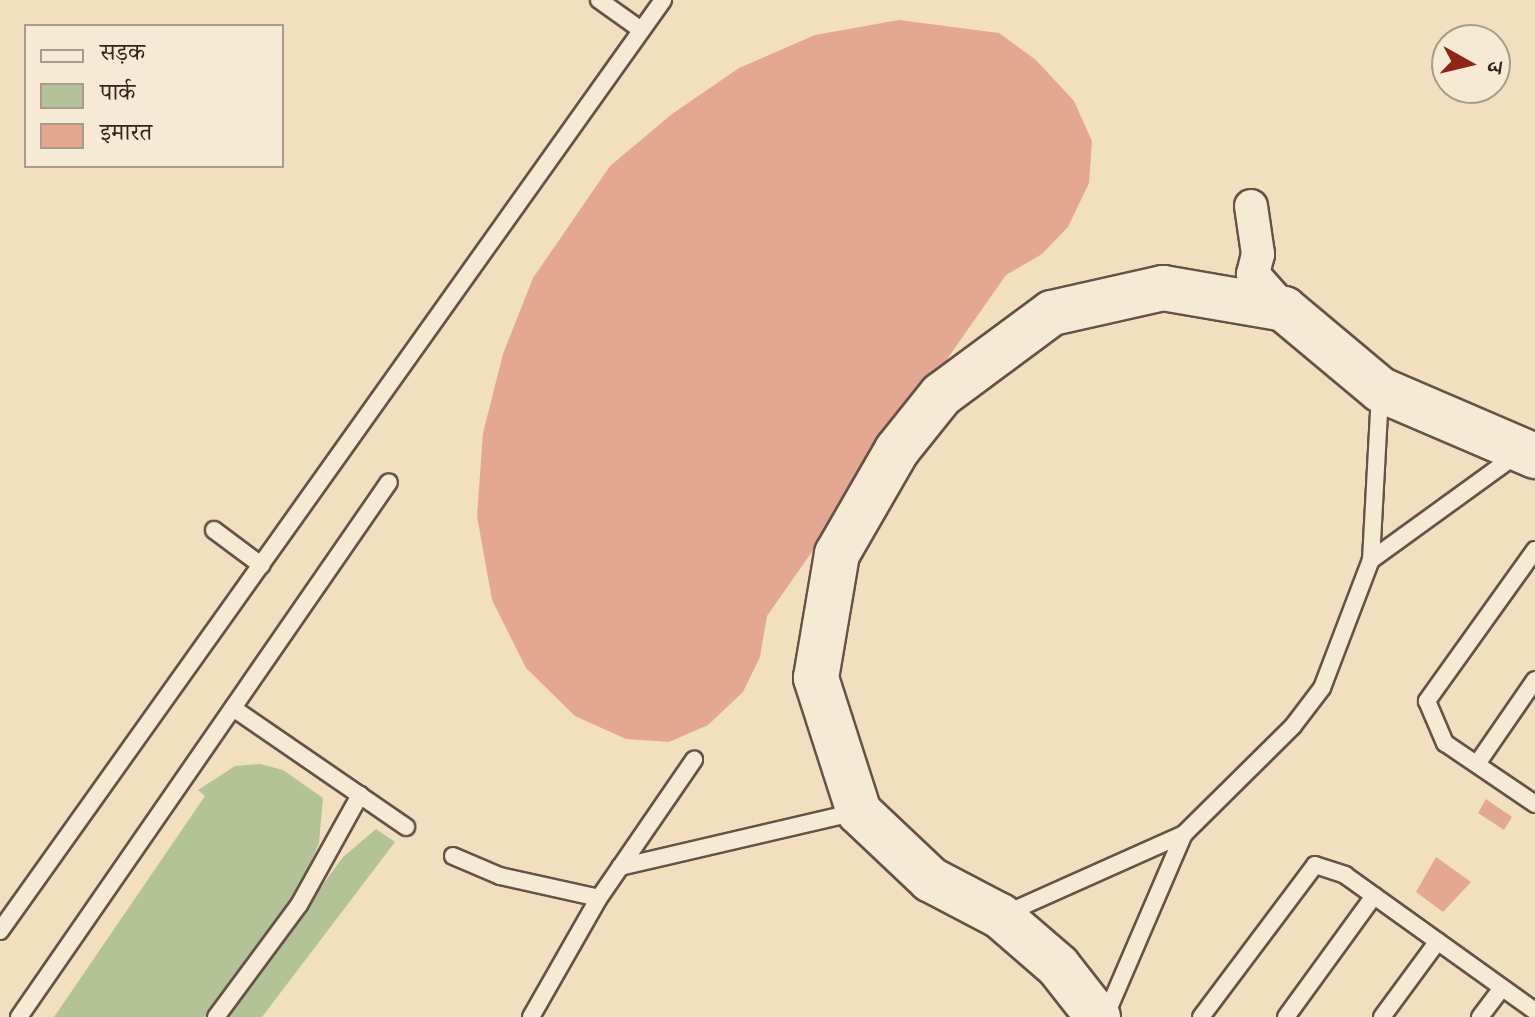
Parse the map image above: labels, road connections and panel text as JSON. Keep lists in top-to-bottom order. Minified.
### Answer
{"legend":["सड़क","पार्क","इमारत"],"north":"right"}
